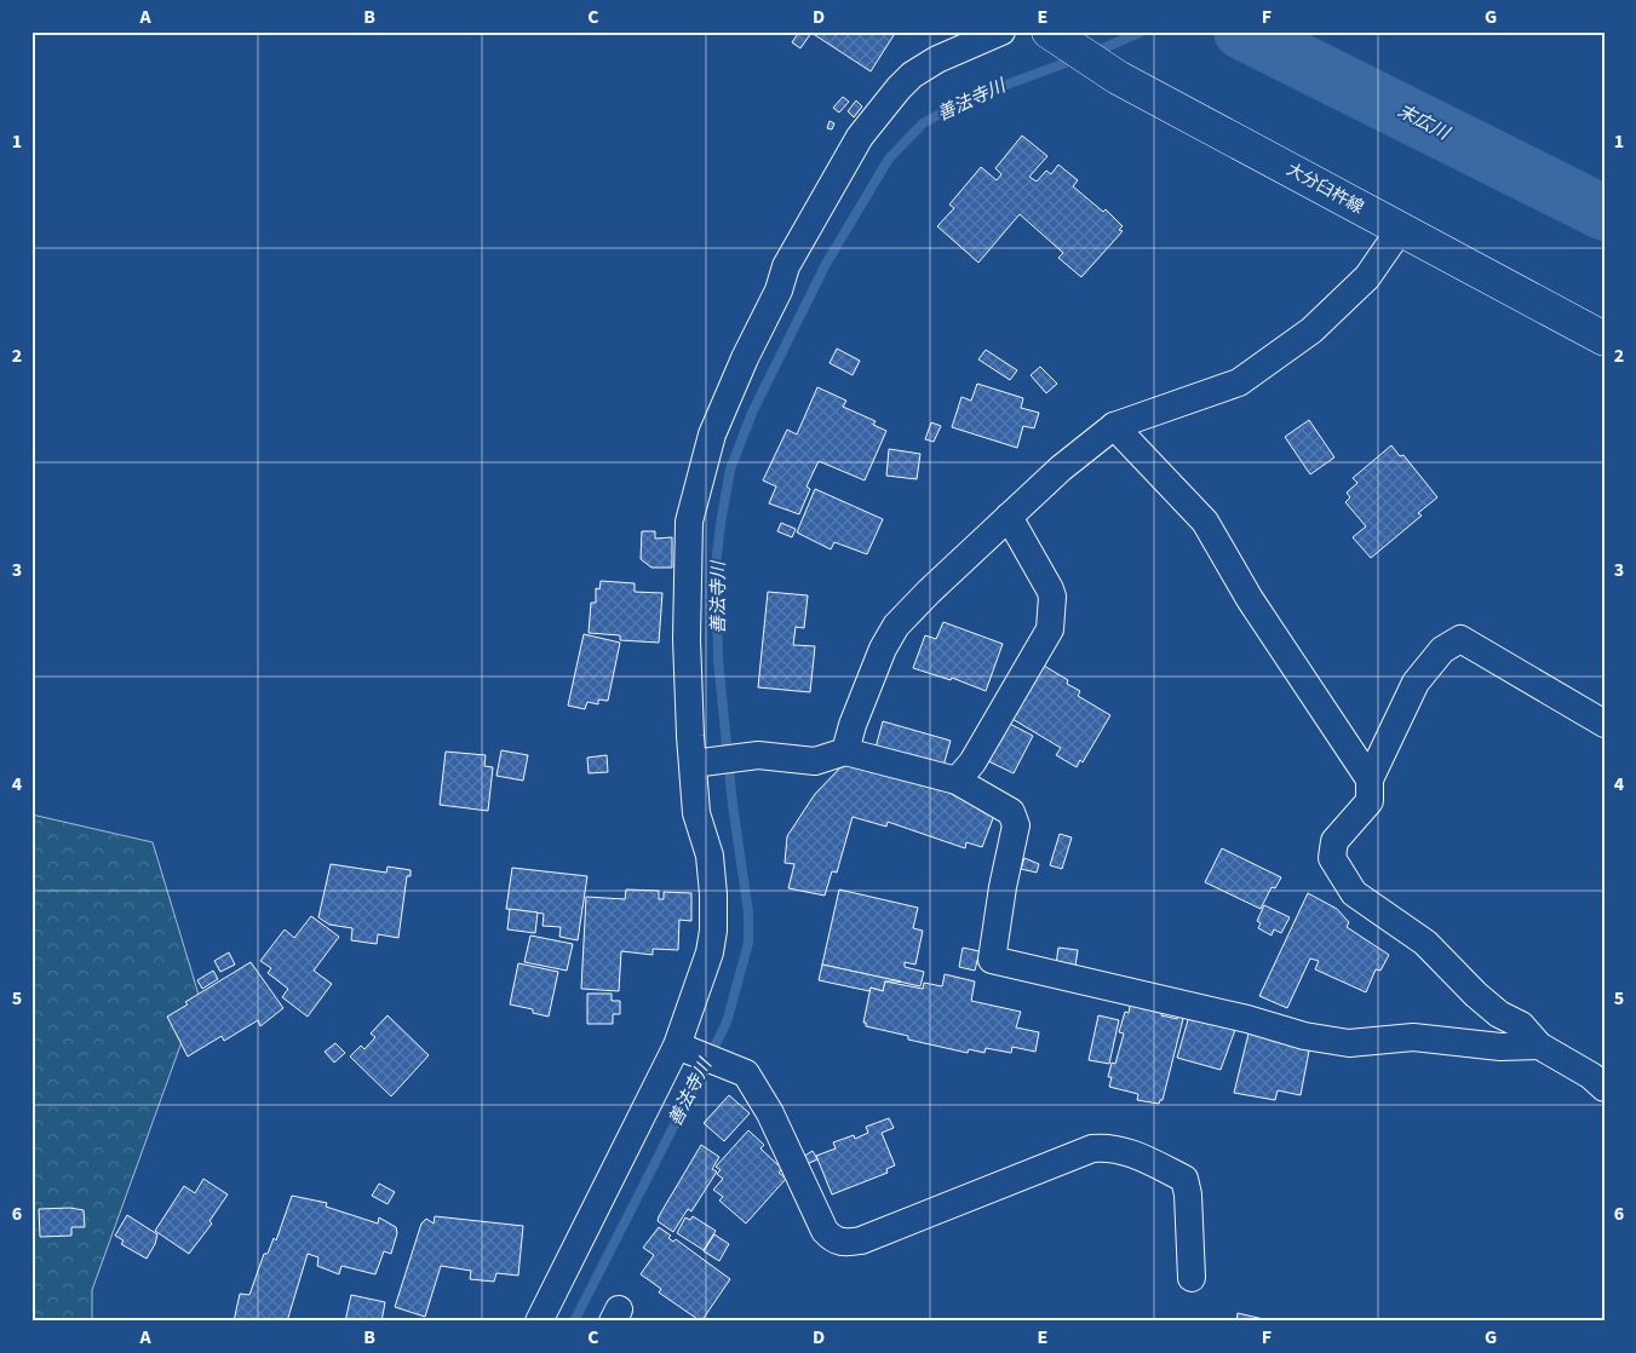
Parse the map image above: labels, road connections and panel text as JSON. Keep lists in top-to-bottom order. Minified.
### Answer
{"streets":{"main road":["大分臼杵線"]},"water":["善法寺川","末広川"],"grid":{"columns":["A","B","C","D","E","F","G"],"rows":["1","2","3","4","5","6"]}}
